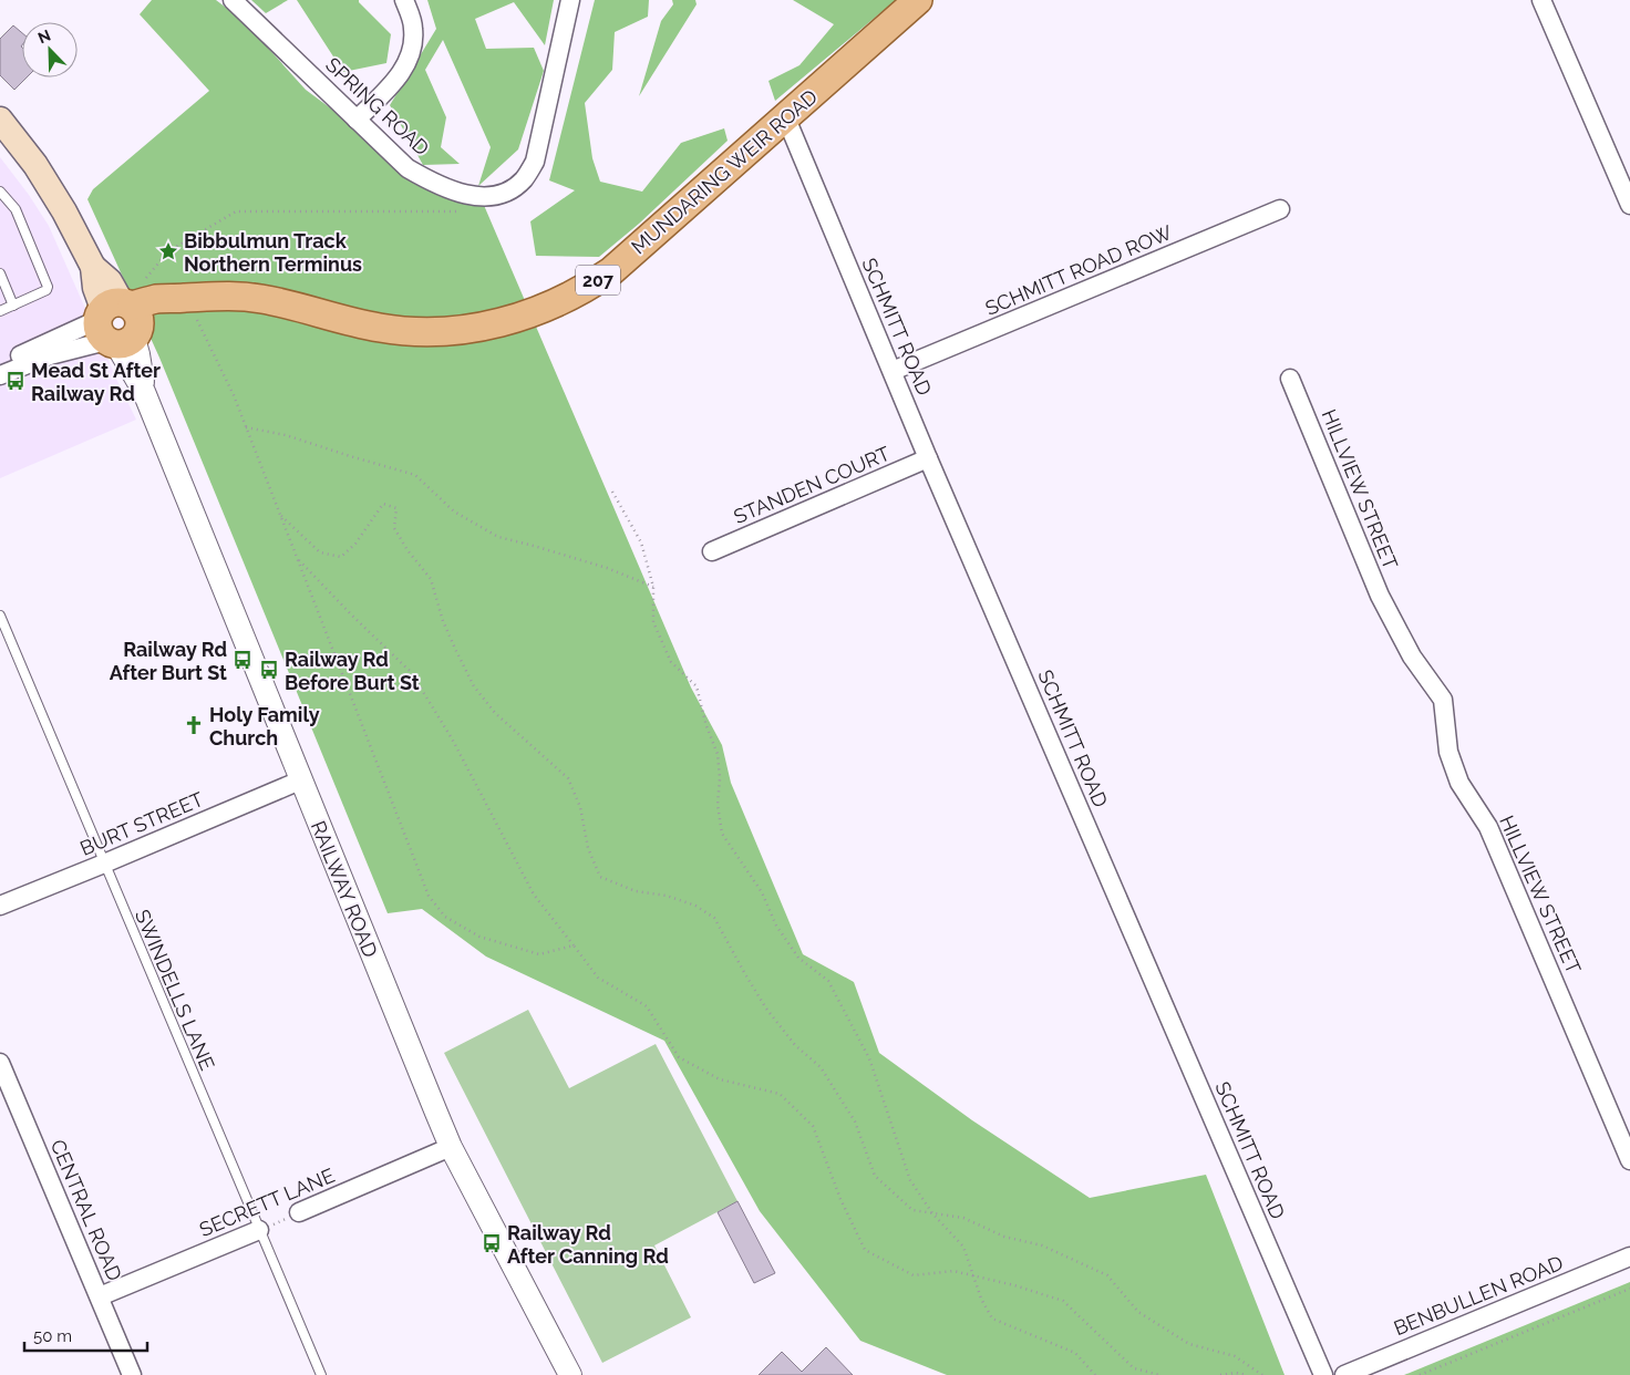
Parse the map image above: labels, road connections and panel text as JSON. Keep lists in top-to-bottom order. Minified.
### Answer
{"streets":{"main road":["MUNDARING WEIR ROAD","207","RAILWAY ROAD"],"street":["SPRING ROAD","SCHMITT ROAD ROW","SCHMITT ROAD","STANDEN COURT","HILLVIEW STREET","BURT STREET","SECRETT LANE","CENTRAL ROAD","BENBULLEN ROAD"],"lane":["SWINDELLS LANE"]},"crossings":[["MUNDARING WEIR ROAD","207"],["MUNDARING WEIR ROAD","SCHMITT ROAD"],["MUNDARING WEIR ROAD","RAILWAY ROAD"],["SCHMITT ROAD ROW","SCHMITT ROAD"],["207","RAILWAY ROAD"],["SCHMITT ROAD","STANDEN COURT"],["BURT STREET","RAILWAY ROAD"],["BURT STREET","SWINDELLS LANE"],["RAILWAY ROAD","SECRETT LANE"],["SWINDELLS LANE","SECRETT LANE"],["SECRETT LANE","CENTRAL ROAD"]],"places":{"place":["Bibbulmun Track Northern Terminus"],"bus stop":["Mead St After Railway Rd","Railway Rd After Burt St","Railway Rd Before Burt St","Railway Rd After Canning Rd"],"church":["Holy Family Church"]},"scale_bar":"50 m","north":"top left"}
